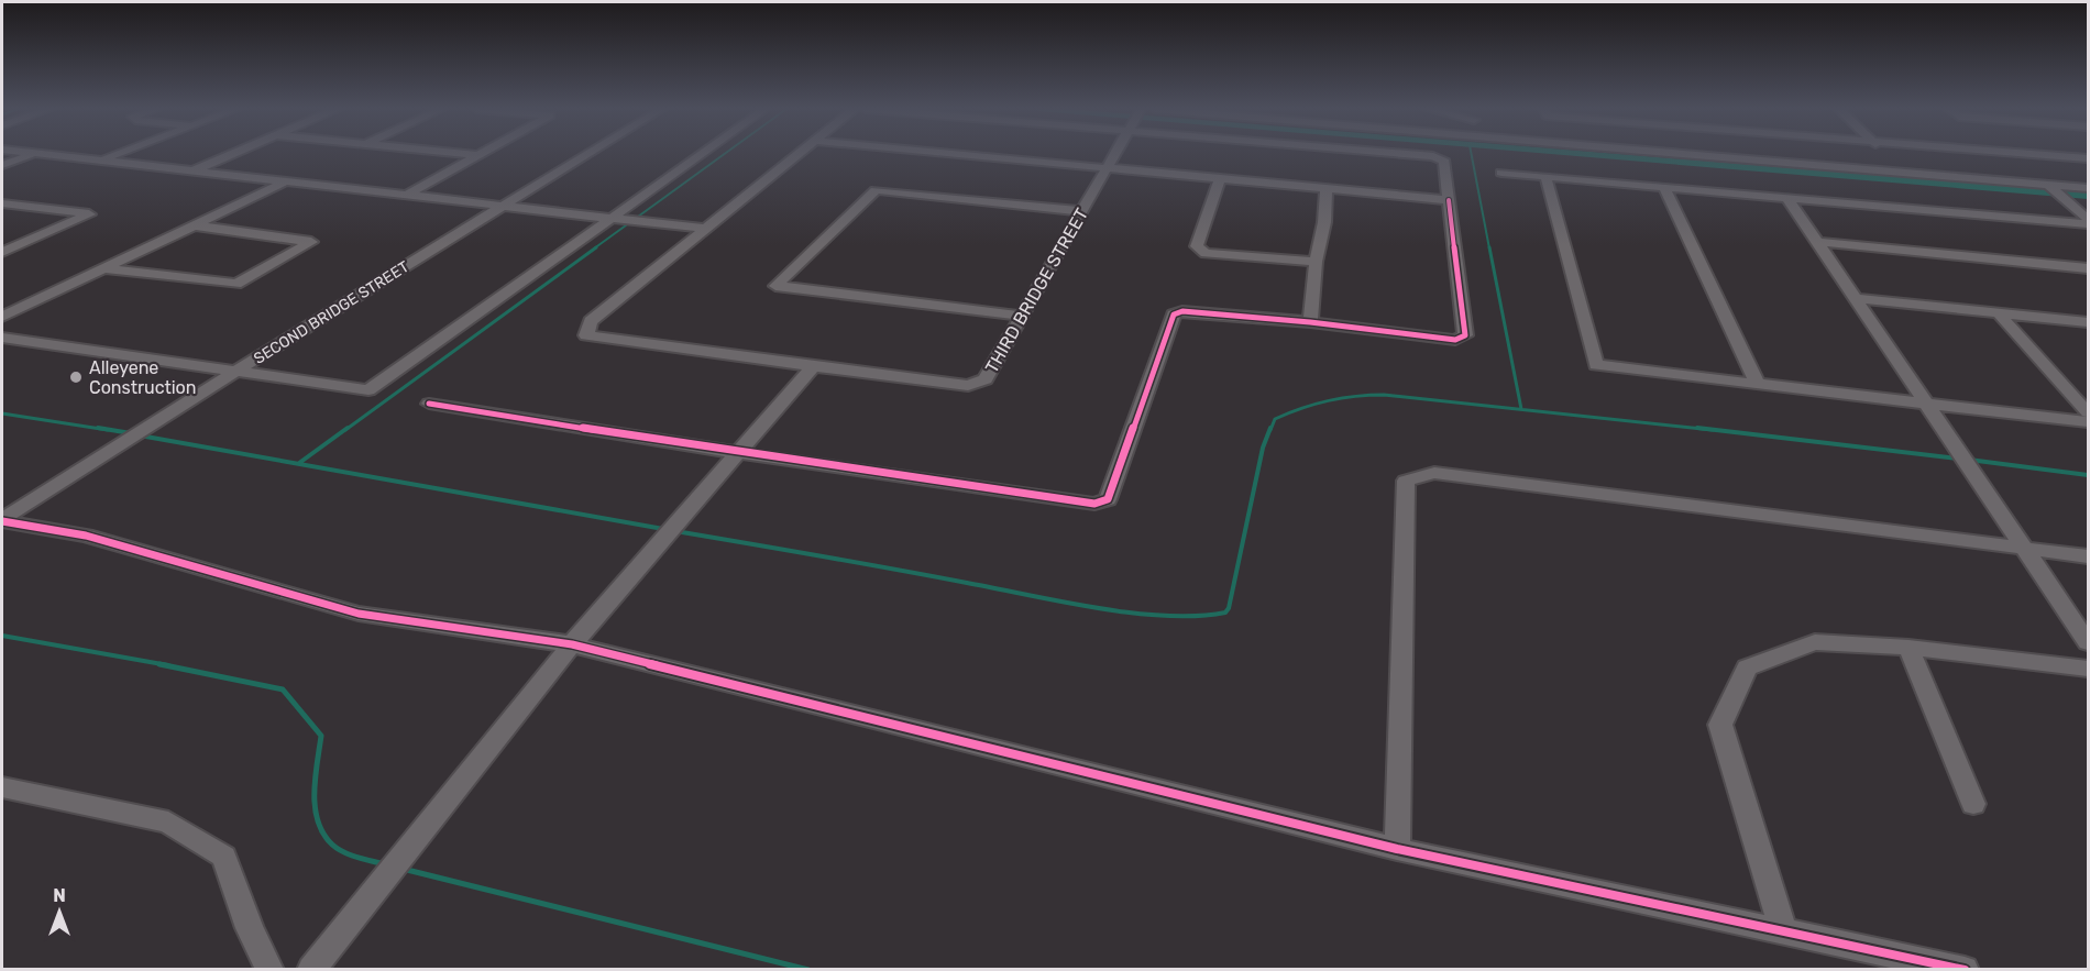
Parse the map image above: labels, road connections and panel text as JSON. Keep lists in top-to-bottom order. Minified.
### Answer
{"streets":{"street":["THIRD BRIDGE STREET","SECOND BRIDGE STREET"]},"places":["Alleyene Construction"],"north":"top"}
